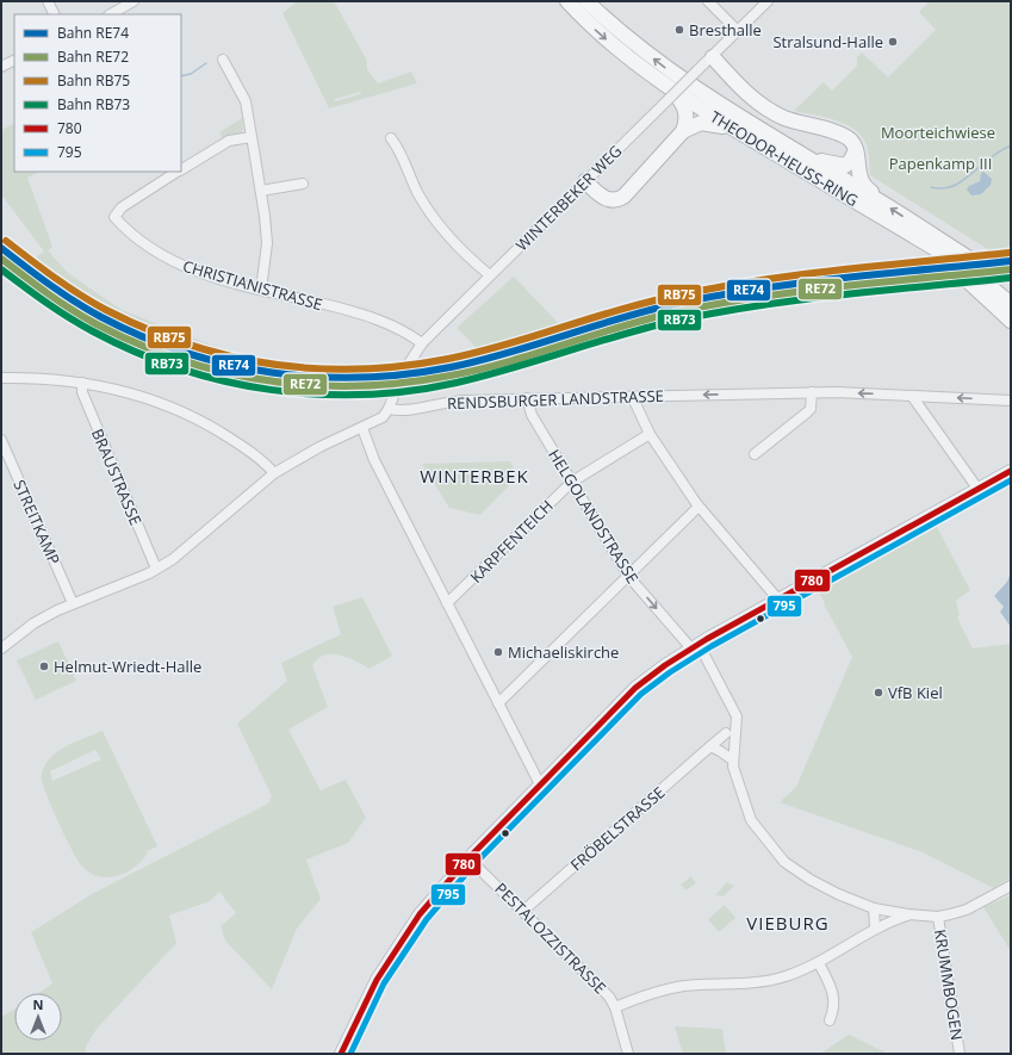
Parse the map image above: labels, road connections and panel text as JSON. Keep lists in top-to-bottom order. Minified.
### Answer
{"streets":{"highway":["THEODOR-HEUSS-RING"],"street":["WINTERBEKER WEG","CHRISTIANISTRASSE","RENDSBURGER LANDSTRASSE","BRAUSTRASSE","HELGOLANDSTRASSE","STREITKAMP","KARPFENTEICH","FRÖBELSTRASSE","PESTALOZZISTRASSE","KRUMMBOGEN"]},"crossings":[["THEODOR-HEUSS-RING","WINTERBEKER WEG"],["WINTERBEKER WEG","CHRISTIANISTRASSE"],["WINTERBEKER WEG","RENDSBURGER LANDSTRASSE"],["RENDSBURGER LANDSTRASSE","HELGOLANDSTRASSE"],["HELGOLANDSTRASSE","KARPFENTEICH"],["FRÖBELSTRASSE","PESTALOZZISTRASSE"]],"one_way":["RENDSBURGER LANDSTRASSE"],"districts":["WINTERBEK","VIEBURG"],"parks":["Moorteichwiese","Papenkamp III"],"places":["Bresthalle","Stralsund-Halle","Michaeliskirche","Helmut-Wriedt-Halle","VfB Kiel"],"lines":["rail line RB75","rail line RE74","rail line RE72","rail line RB73","transit line 780","transit line 795"],"legend":["Bahn RE74","Bahn RE72","Bahn RB75","Bahn RB73","780","795"],"north":"top"}
